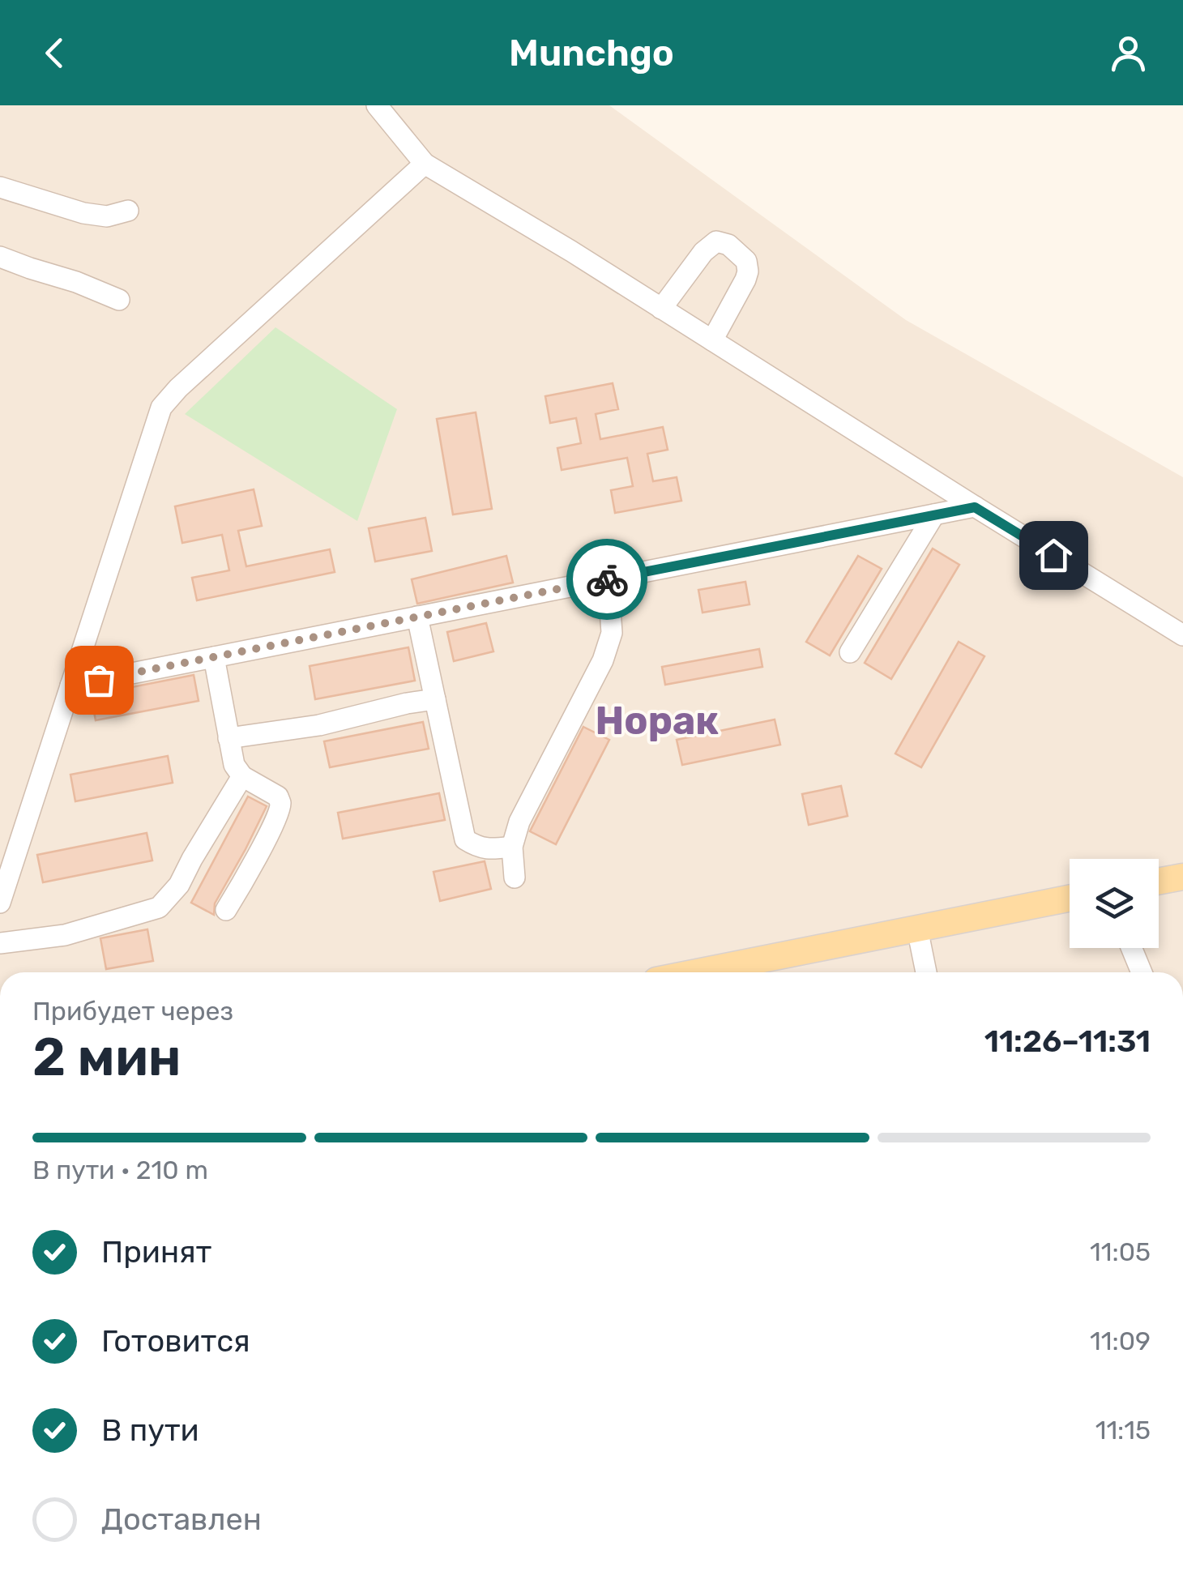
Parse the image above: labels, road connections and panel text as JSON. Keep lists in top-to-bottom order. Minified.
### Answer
{"districts":["Норак"],"page":{"header":"Munchgo","heading":["2 мин","Прибудет через","11:26–11:31"],"bar":"В пути · 210 m","list":[["Принят","11:05"],["Готовится","11:09"],["В пути","11:15"],"Доставлен"]}}
